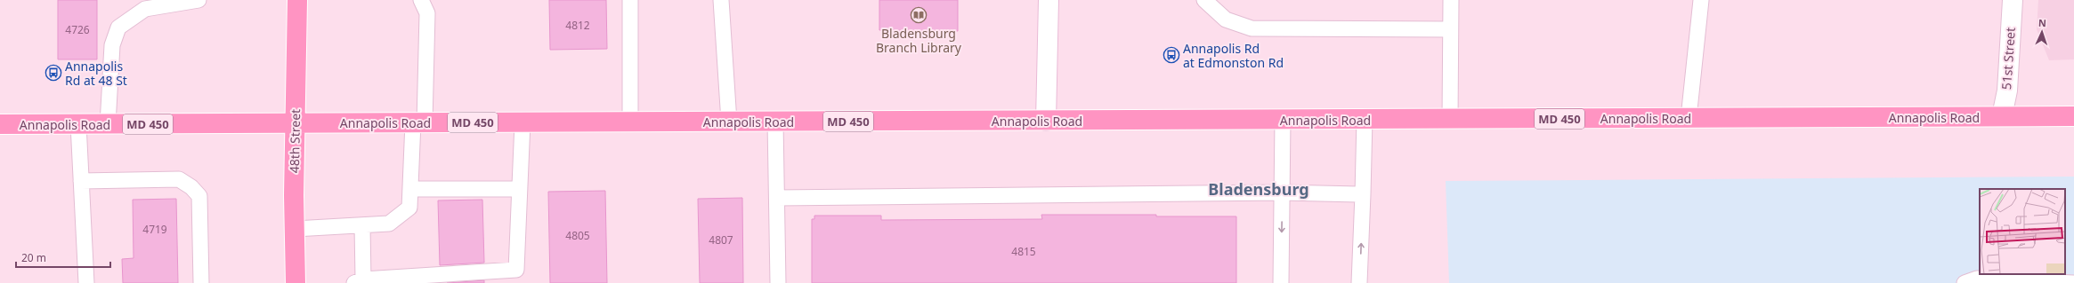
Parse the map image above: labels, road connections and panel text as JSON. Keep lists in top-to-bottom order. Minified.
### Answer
{"streets":{"main road":["Annapolis Road","MD 450","48th Street"],"street":["51st Street"]},"crossings":[["51st Street","Annapolis Road"],["Annapolis Road","48th Street"]],"districts":["Bladensburg"],"places":{"library":["Bladensburg Branch Library"],"bus stop":["Annapolis Rd at Edmonston Rd","Annapolis Rd at 48 St"]},"house_numbers":["4812","4726","4719","4805","4807","4815"],"scale_bar":"20 m","north":"top"}
